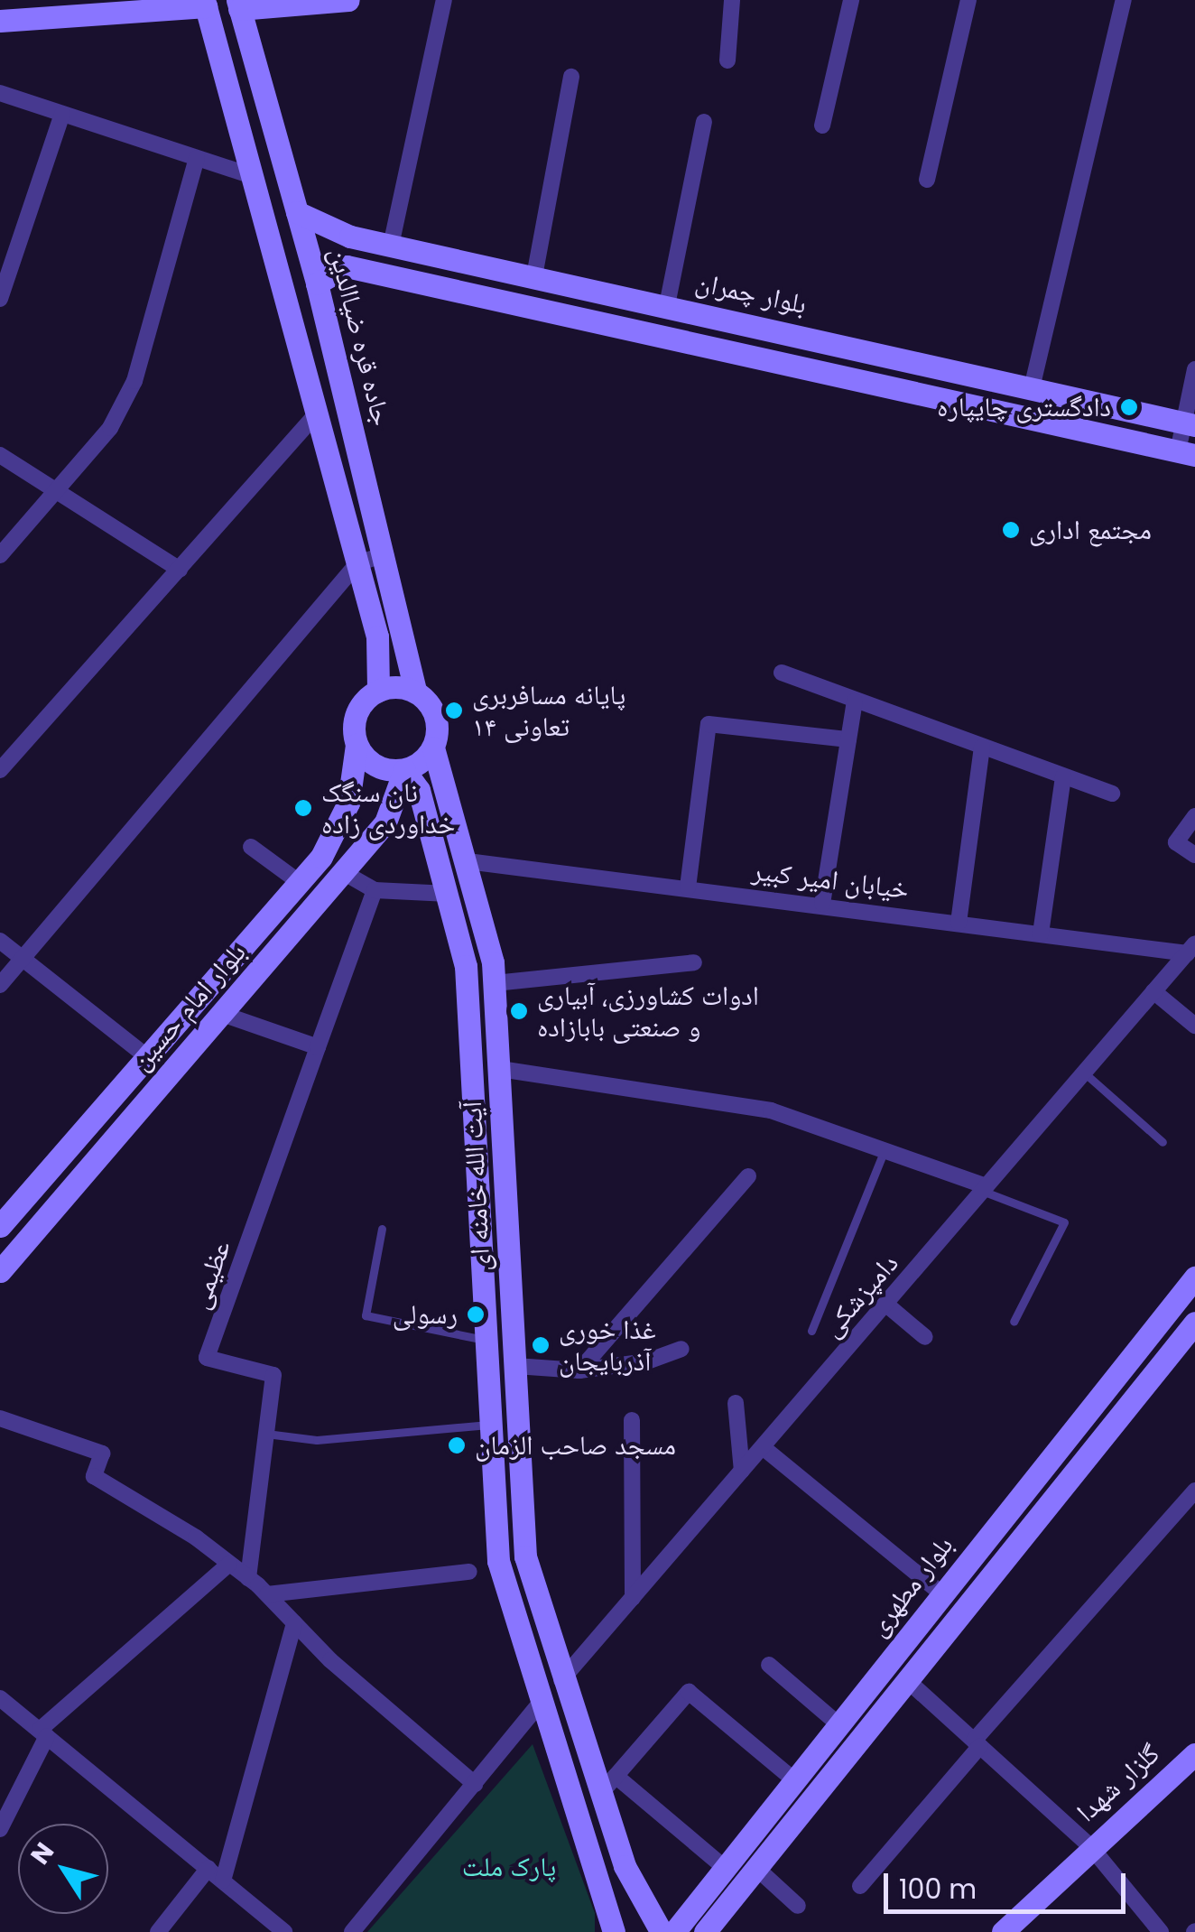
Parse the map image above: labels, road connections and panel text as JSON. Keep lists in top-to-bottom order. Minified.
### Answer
{"streets":{"street":["بلوار چمران","جاده قره ضیاالدین","خیابان امیر کبیر","بلوار امام حسین","آیت الله خامنه ای","عظیمی","دامپزشکی","بلوار مطهری","گلزار شهدا"]},"crossings":[["بلوار چمران","جاده قره ضیاالدین"],["جاده قره ضیاالدین","بلوار امام حسین"],["جاده قره ضیاالدین","آیت الله خامنه ای"],["خیابان امیر کبیر","آیت الله خامنه ای"],["خیابان امیر کبیر","دامپزشکی"],["بلوار امام حسین","آیت الله خامنه ای"],["آیت الله خامنه ای","دامپزشکی"]],"parks":["پارک ملت"],"places":["دادگستری چایپاره","مجتمع اداری","پایانه مسافربری تعاونی ۱۴","نان سنگک خداوردی زاده","ادوات کشاورزی، آبیاری و صنعتی بابازاده","رسولی","غذا خوری آذربایجان","مسجد صاحب الزمان"],"scale_bar":"100 m","north":"top left"}
